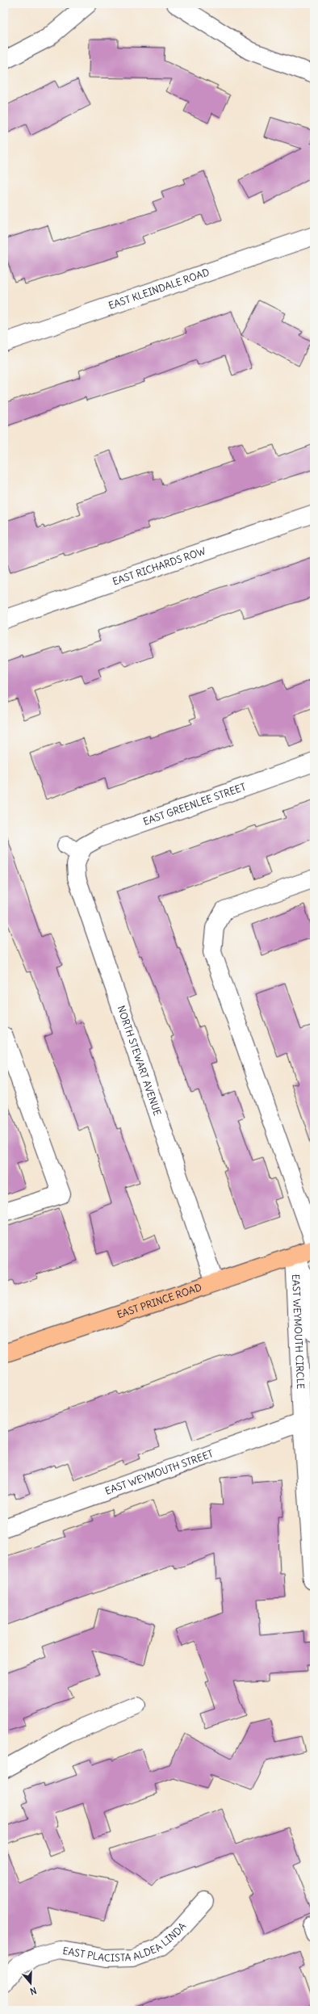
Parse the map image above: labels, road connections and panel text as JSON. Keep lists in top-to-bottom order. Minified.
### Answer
{"streets":{"main road":["EAST PRINCE ROAD"],"street":["EAST KLEINDALE ROAD","EAST RICHARDS ROW","EAST GREENLEE STREET","NORTH STEWART AVENUE","EAST WEYMOUTH CIRCLE","EAST WEYMOUTH STREET","EAST PLACISTA ALDEA LINDA"]},"crossings":[["EAST GREENLEE STREET","NORTH STEWART AVENUE"],["NORTH STEWART AVENUE","EAST PRINCE ROAD"],["EAST PRINCE ROAD","EAST WEYMOUTH CIRCLE"],["EAST WEYMOUTH CIRCLE","EAST WEYMOUTH STREET"]],"north":"bottom"}
